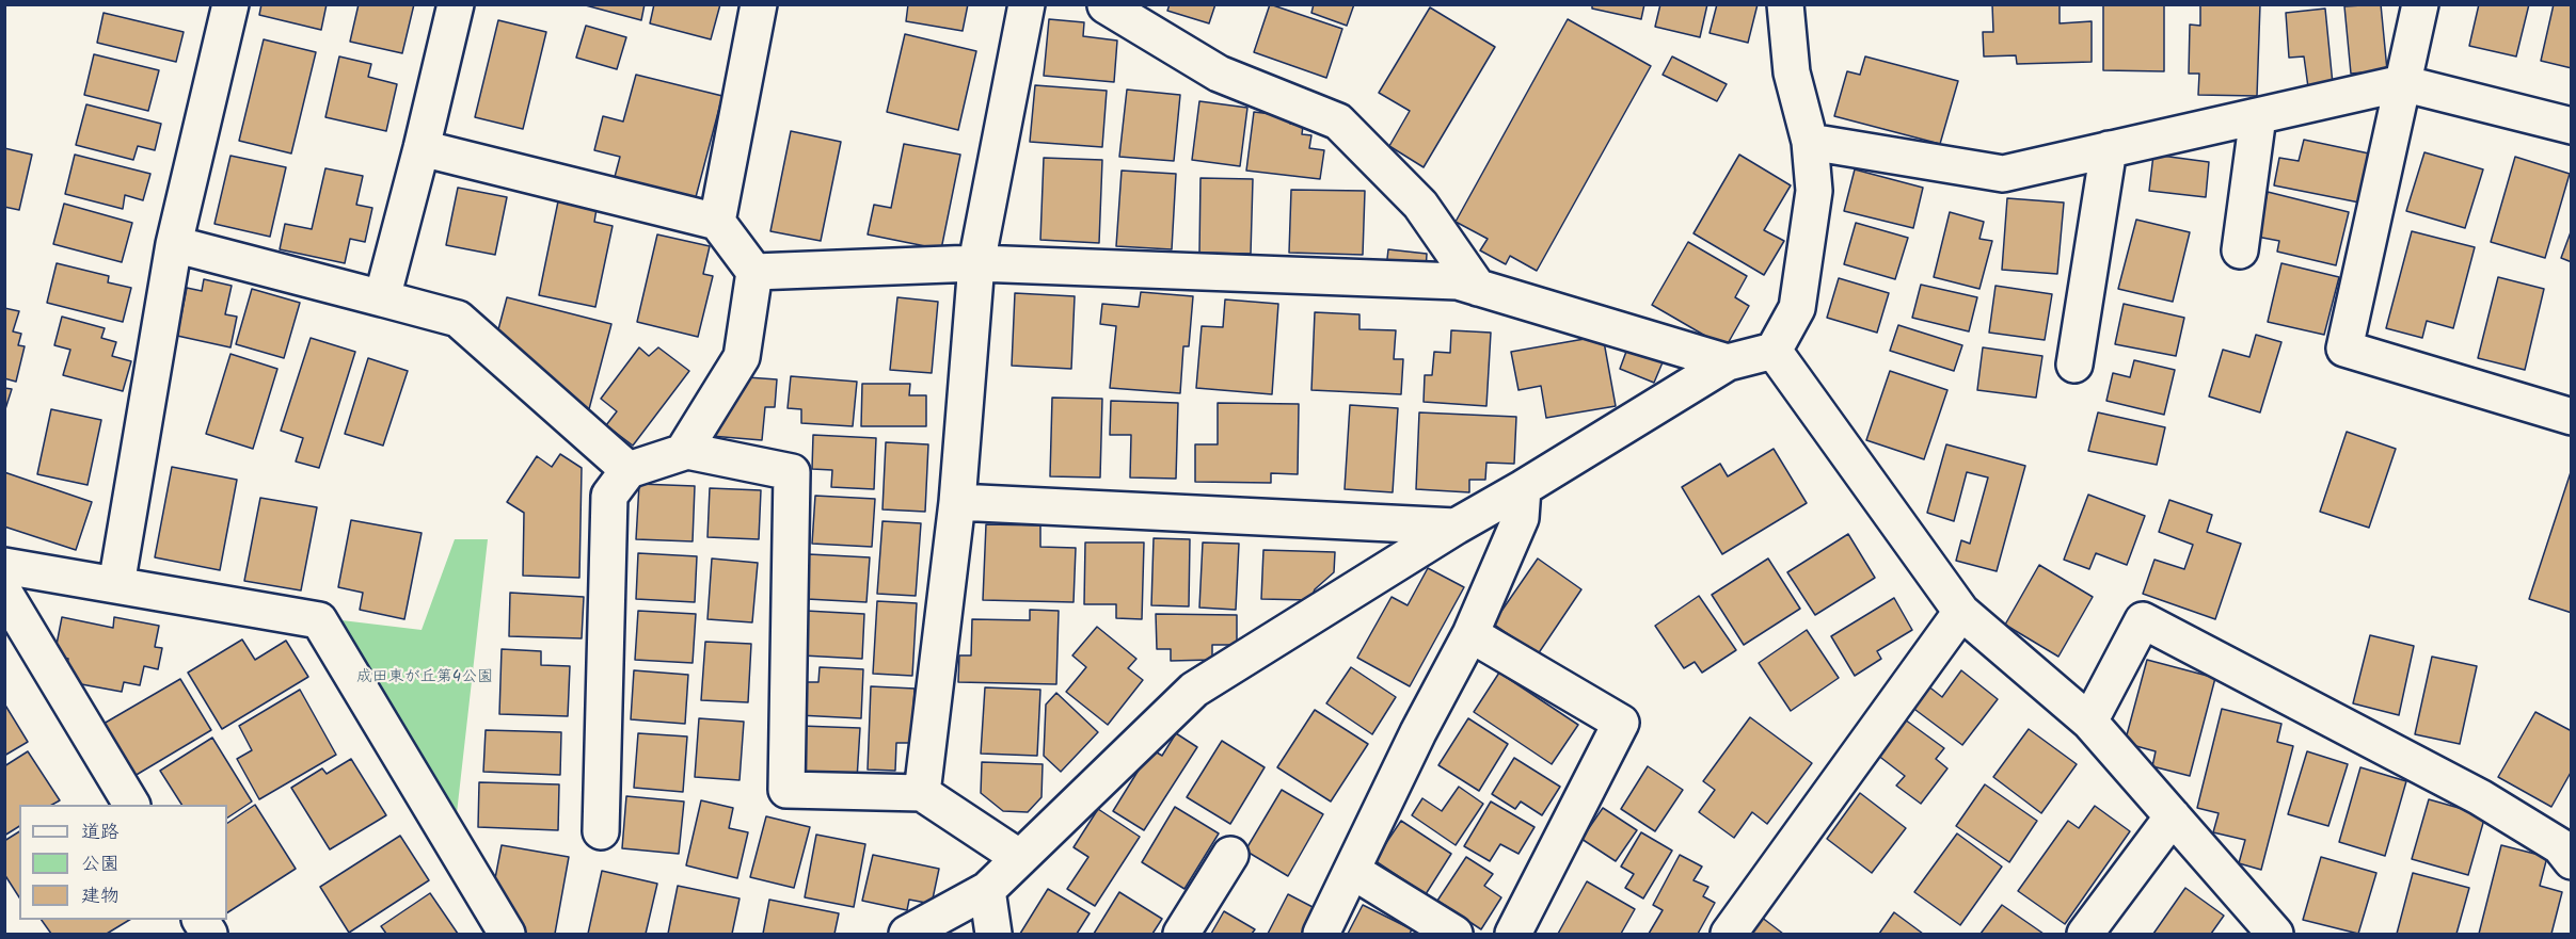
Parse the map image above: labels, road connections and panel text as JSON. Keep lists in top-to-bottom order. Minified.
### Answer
{"parks":["成田東が丘第4公園"],"legend":["道路","公園","建物"]}
